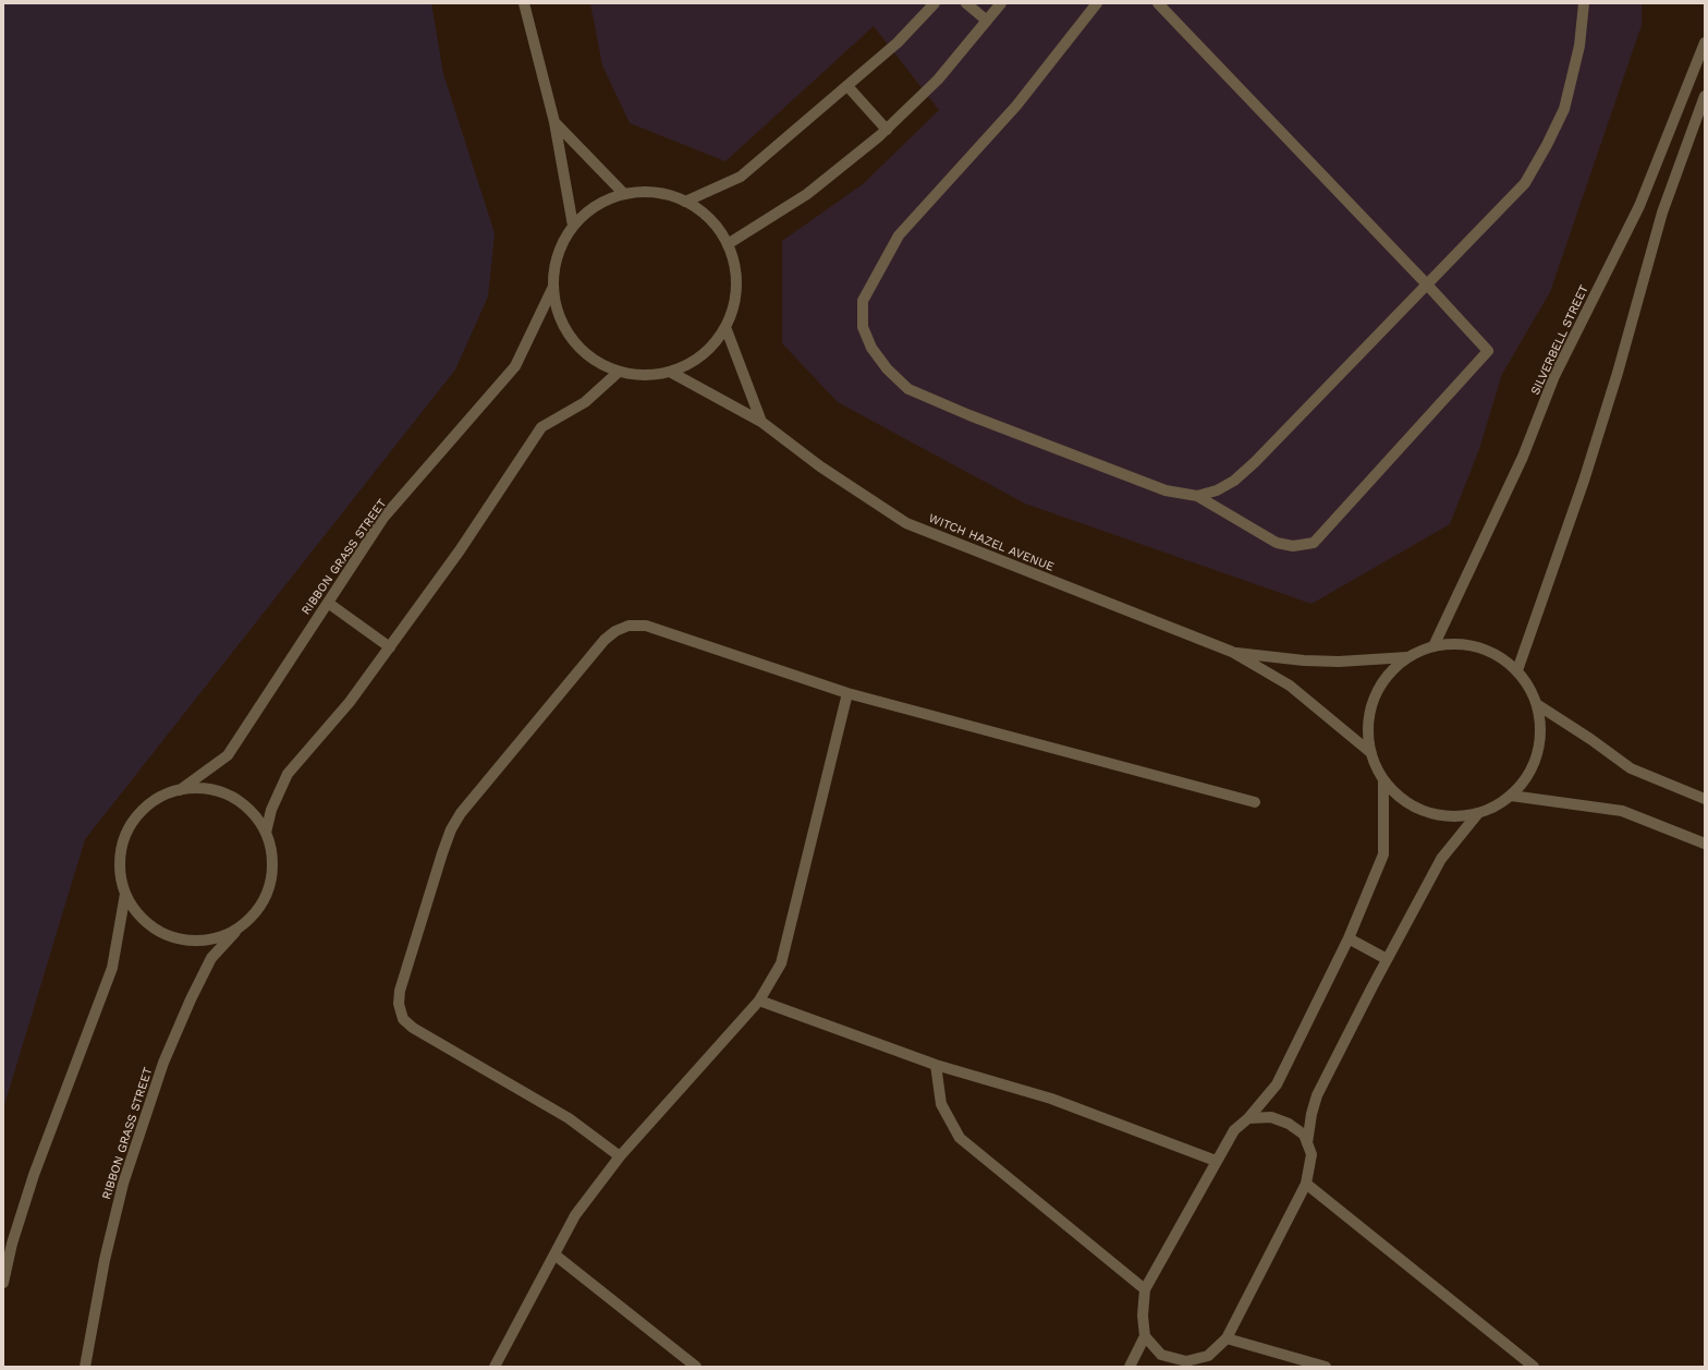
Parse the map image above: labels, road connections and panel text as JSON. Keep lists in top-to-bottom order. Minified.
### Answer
{"streets":{"street":["SILVERBELL STREET","WITCH HAZEL AVENUE","RIBBON GRASS STREET"]}}
